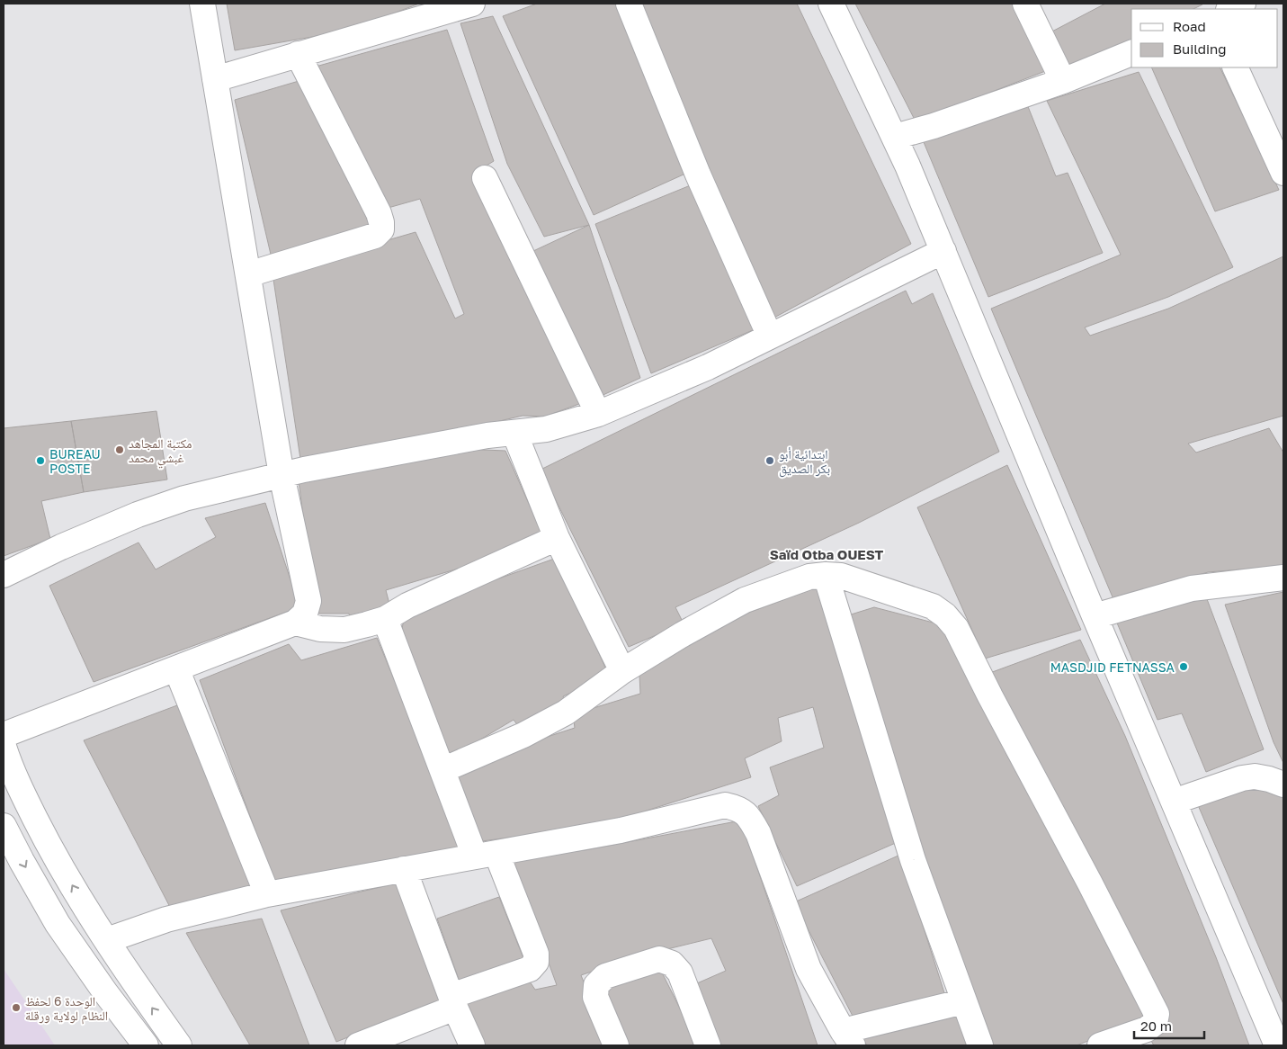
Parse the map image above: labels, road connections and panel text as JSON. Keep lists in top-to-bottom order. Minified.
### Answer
{"districts":["Saïd Otba OUEST"],"places":["مكتبة المجاهد غبشي محمد","BUREAU POSTE","ابتدائية أبو بكر الصديق","MASDJID FETNASSA","الوحدة 6 لحفظ النظام لولاية ورقلة"],"legend":["Road","Building"],"scale_bar":"20 m"}
